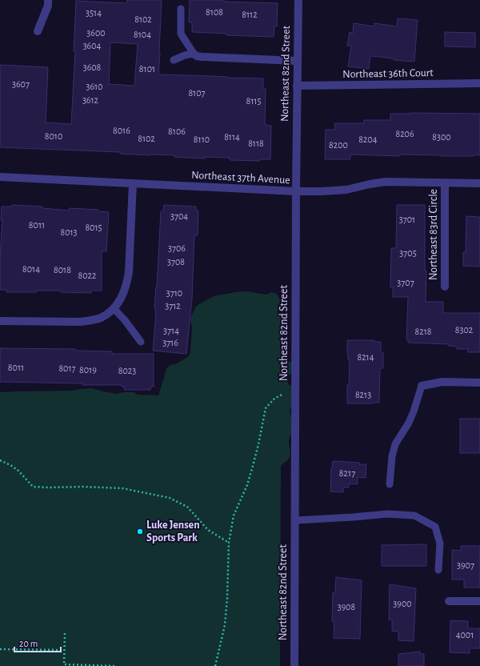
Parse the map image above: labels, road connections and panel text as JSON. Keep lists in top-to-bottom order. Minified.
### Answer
{"streets":{"street":["Northeast 82nd Street","Northeast 36th Court","Northeast 37th Avenue","Northeast 83rd Circle"]},"crossings":[["Northeast 82nd Street","Northeast 36th Court"],["Northeast 82nd Street","Northeast 37th Avenue"],["Northeast 37th Avenue","Northeast 83rd Circle"]],"places":["Luke Jensen Sports Park"],"house_numbers":["8108","3514","8112","8102","3600","8104","3604","3608","8101","3607","3610","8107","3612","8115","8016","8106","8206","8010","8114","8300","8102","8110","8204","8118","8200","3704","3701","8011","8015","8013","3706","3705","3708","8014","8018","8022","3707","3710","3712","8302","3714","8218","3716","8214","8011","8017","8019","8023","8213","8217","3907","3900","3908","4001"],"scale_bar":"20 m"}
